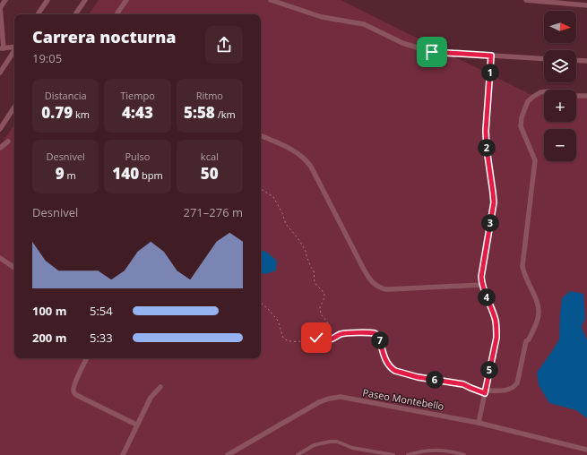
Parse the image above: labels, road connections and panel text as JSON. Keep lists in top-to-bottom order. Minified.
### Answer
{"streets":{"street":["Paseo Montebello"]},"north":"right","page":{"map_buttons":["+","−"],"heading":["Carrera nocturna","19:05"],"pins":["1","2","3","4","7","5","6"],"stats":[["Distancia","0.79 km"],["Tiempo","4:43"],["Ritmo","5:58 /km"],["Desnivel","9 m"],["Pulso","140 bpm"],["kcal","50"]],"chart":["Desnivel","271–276 m"],"list":[{"name":"100 m","note":"5:54"},{"name":"200 m","note":"5:33"}]}}
